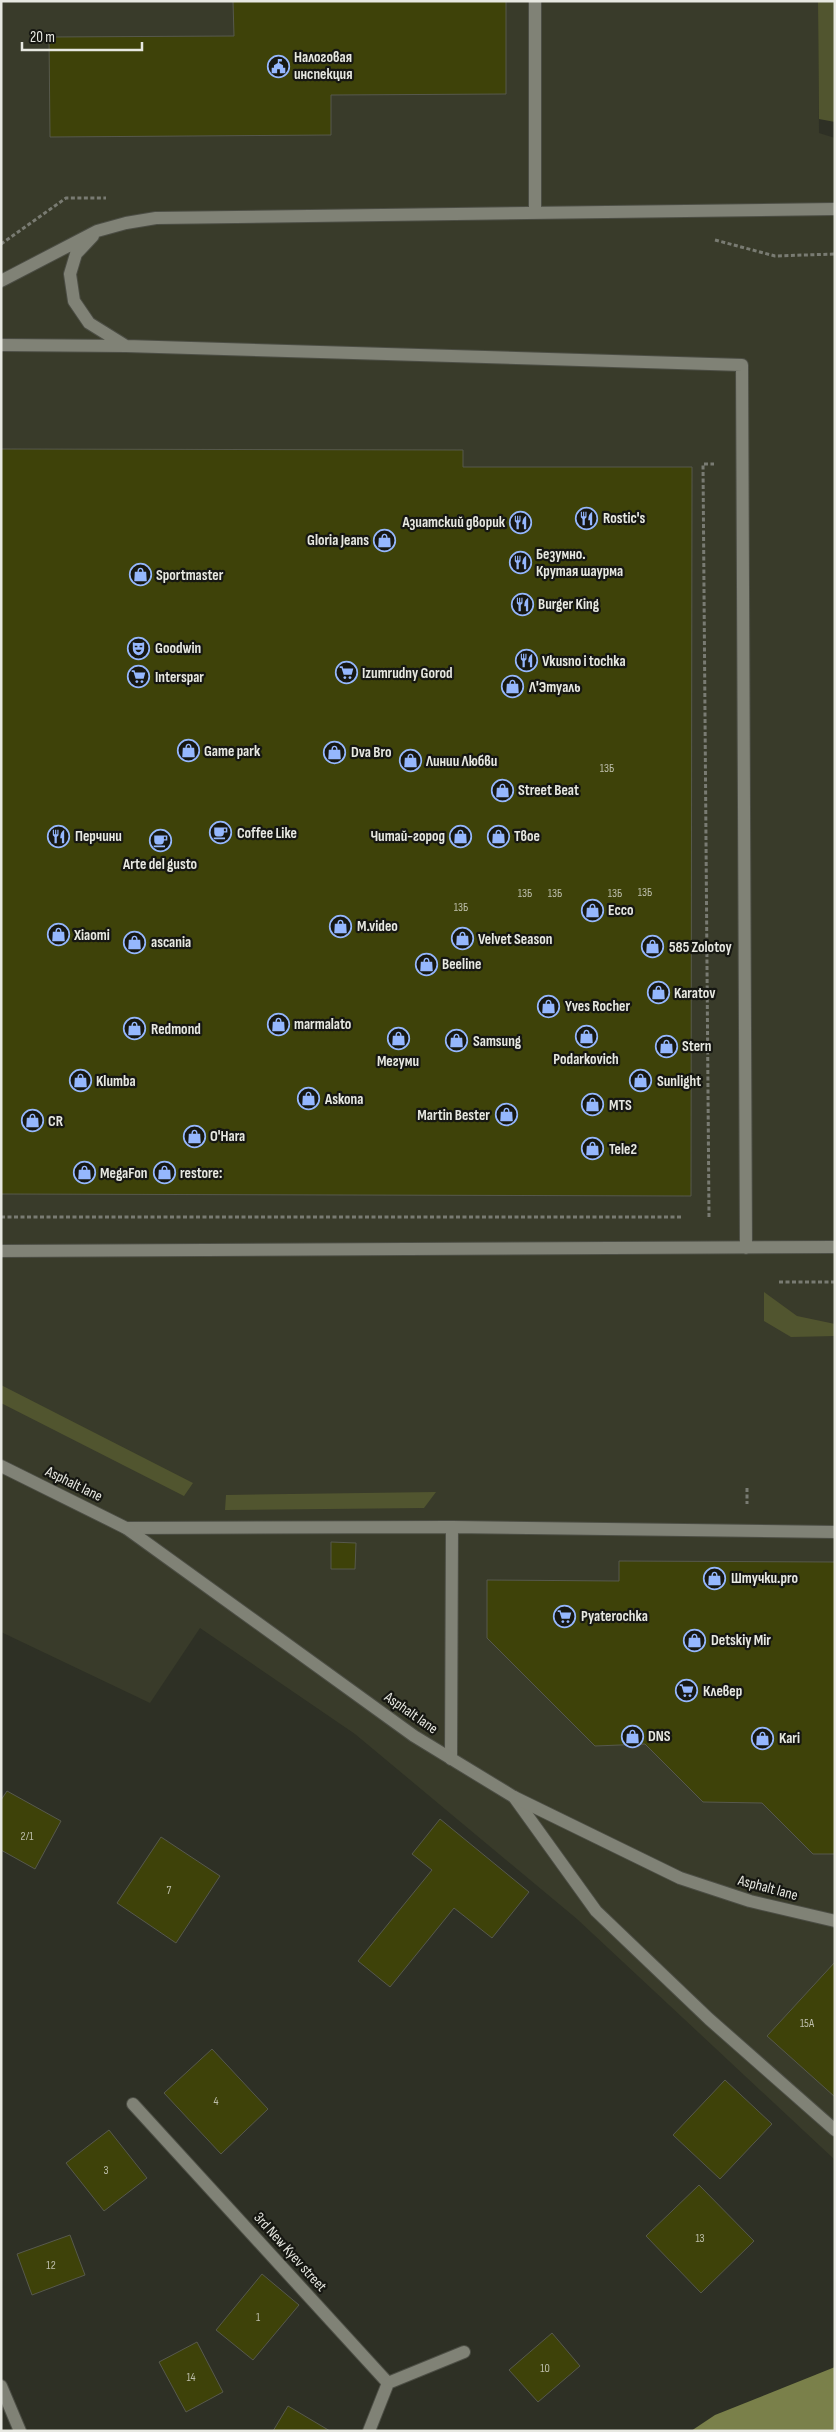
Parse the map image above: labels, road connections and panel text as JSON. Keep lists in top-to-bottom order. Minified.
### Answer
{"streets":{"street":["Asphalt lane","3rd New Kyev street"]},"places":{"public building":["Налоговая инспекция"],"restaurant":["Rostic's","Азиатский дворик","Безумно. Крутая шаурма","Burger King","Vkusno i tochka","Перчини"],"shop":["Gloria Jeans","Sportmaster","Л'Этуаль","Game park","Dva Bro","Линии Любви","Street Beat","Читай-город","Твое","Ecco","M.video","Xiaomi","Velvet Season","ascania","585 Zolotoy","Beeline","Karatov","Yves Rocher","marmalato","Redmond","Podarkovich","Мегуми","Samsung","Stern","Klumba","Sunlight","Askona","MTS","Martin Bester","CR","O'Hara","Tele2","MegaFon","restore:","Штучки.pro","Detskiy Mir","DNS","Kari"],"theatre":["Goodwin"],"supermarket":["Izumrudny Gorod","Interspar","Pyaterochka","Клевер"],"cafe":["Coffee Like","Arte del gusto"]},"house_numbers":["13Б","13Б","13Б","13Б","13Б","13Б","2/1","7","15А","4","3","13","12","1","10","14"],"scale_bar":"20 m"}
